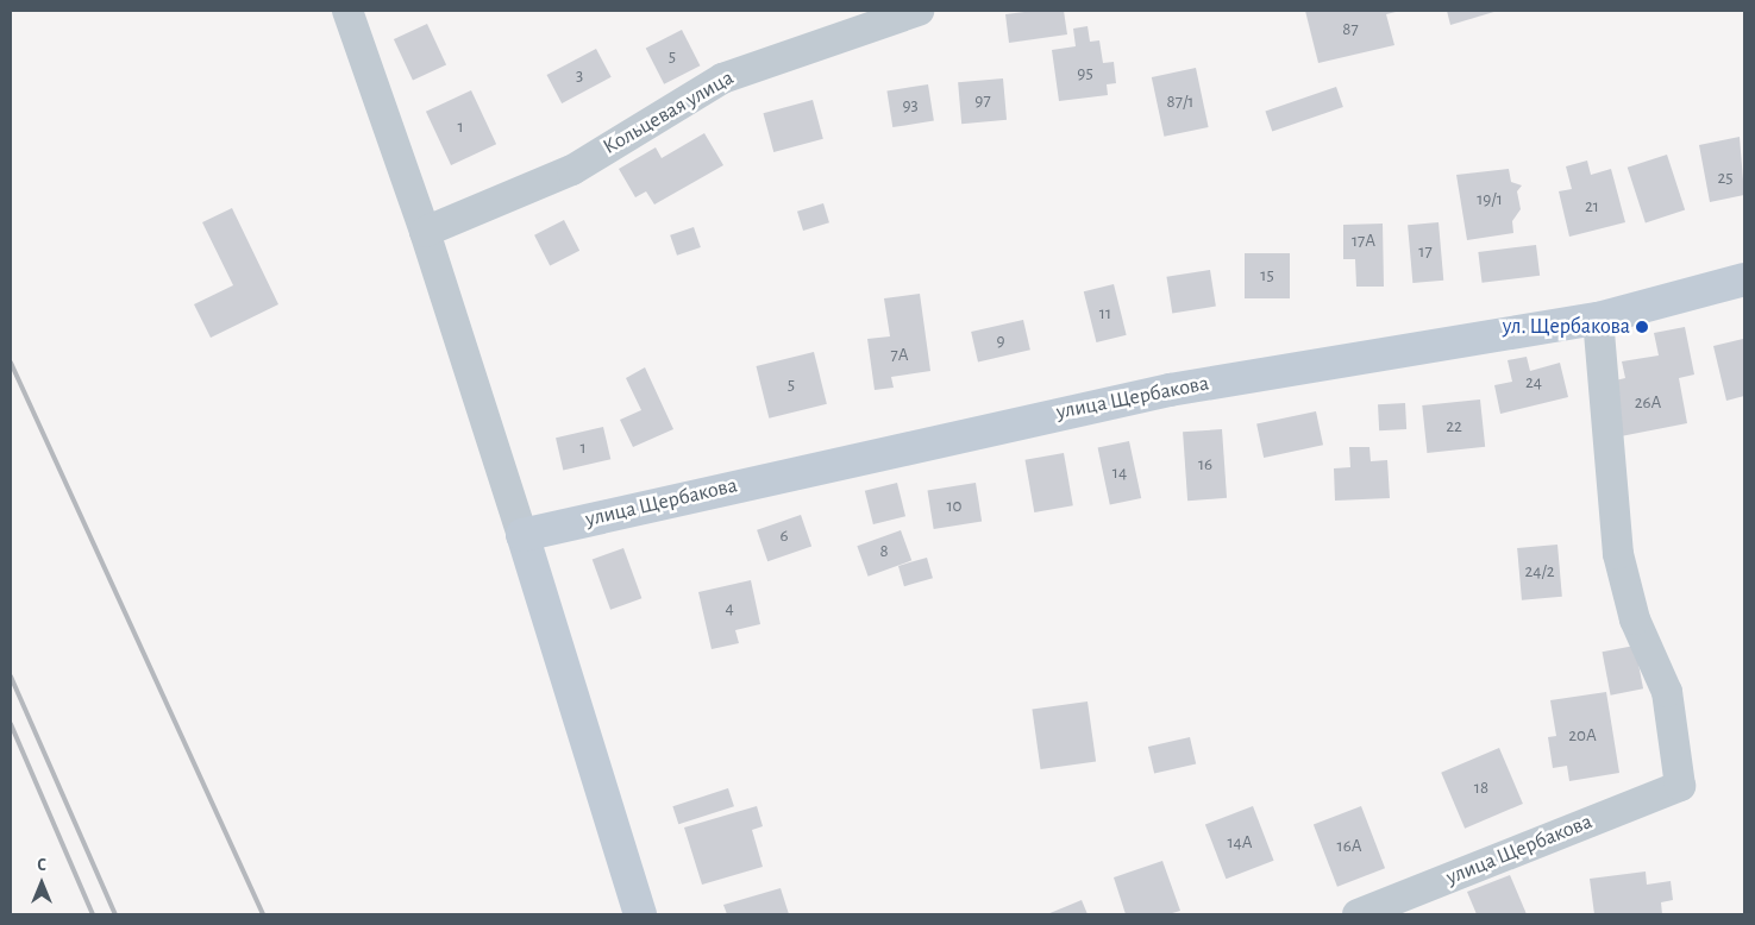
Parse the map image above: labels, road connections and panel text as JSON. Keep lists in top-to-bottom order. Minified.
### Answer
{"streets":{"street":["Кольцевая улица","улица Щербакова"]},"places":["ул. Щербакова"],"house_numbers":["87","5","95","3","97","87/1","93","1","25","19/1","21","17А","17","15","11","9","7А","24","5","26А","22","1","16","14","10","6","8","24/2","4","20А","18","14А","16А"],"north":"top"}
